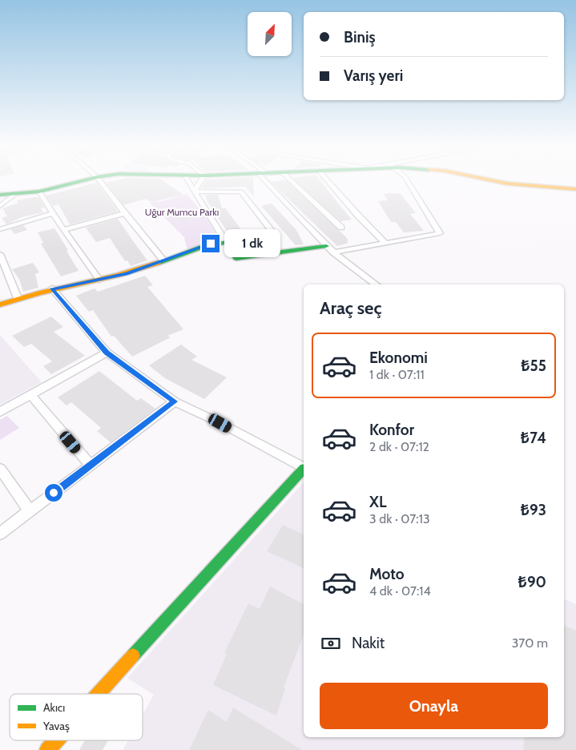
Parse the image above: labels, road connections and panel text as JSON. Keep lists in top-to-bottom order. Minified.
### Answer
{"parks":["Uğur Mumcu Parkı"],"legend":["Akıcı","Yavaş"],"north":"top right","page":{"banner":["Biniş","Varış yeri"],"bubble":"1 dk","heading":"Araç seç","list":[{"name":"Ekonomi","note":"1 dk · 07:11","value":"₺55"},{"name":"Konfor","note":"2 dk · 07:12","value":"₺74"},{"name":"XL","note":"3 dk · 07:13","value":"₺93"},{"name":"Moto","note":"4 dk · 07:14","value":"₺90"}],"pay":["Nakit","370 m"],"buttons":"Onayla"}}
